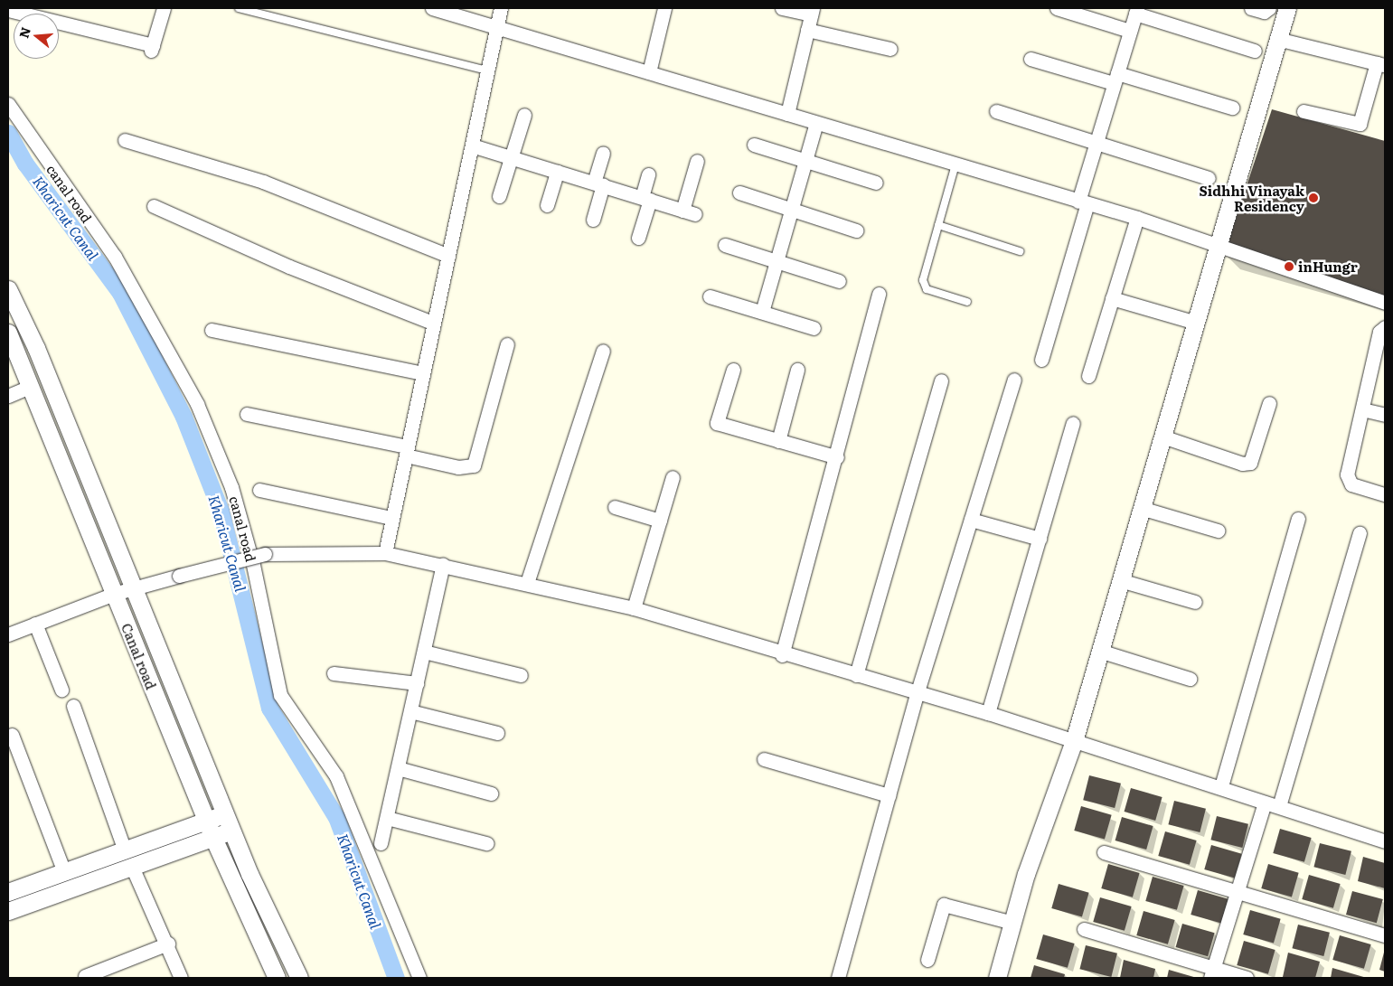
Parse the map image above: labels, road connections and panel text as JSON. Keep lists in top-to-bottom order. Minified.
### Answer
{"streets":{"street":["canal road","Canal road"]},"water":["Kharicut Canal"],"places":["Sidhhi Vinayak Residency","inHungr"],"north":"left"}
